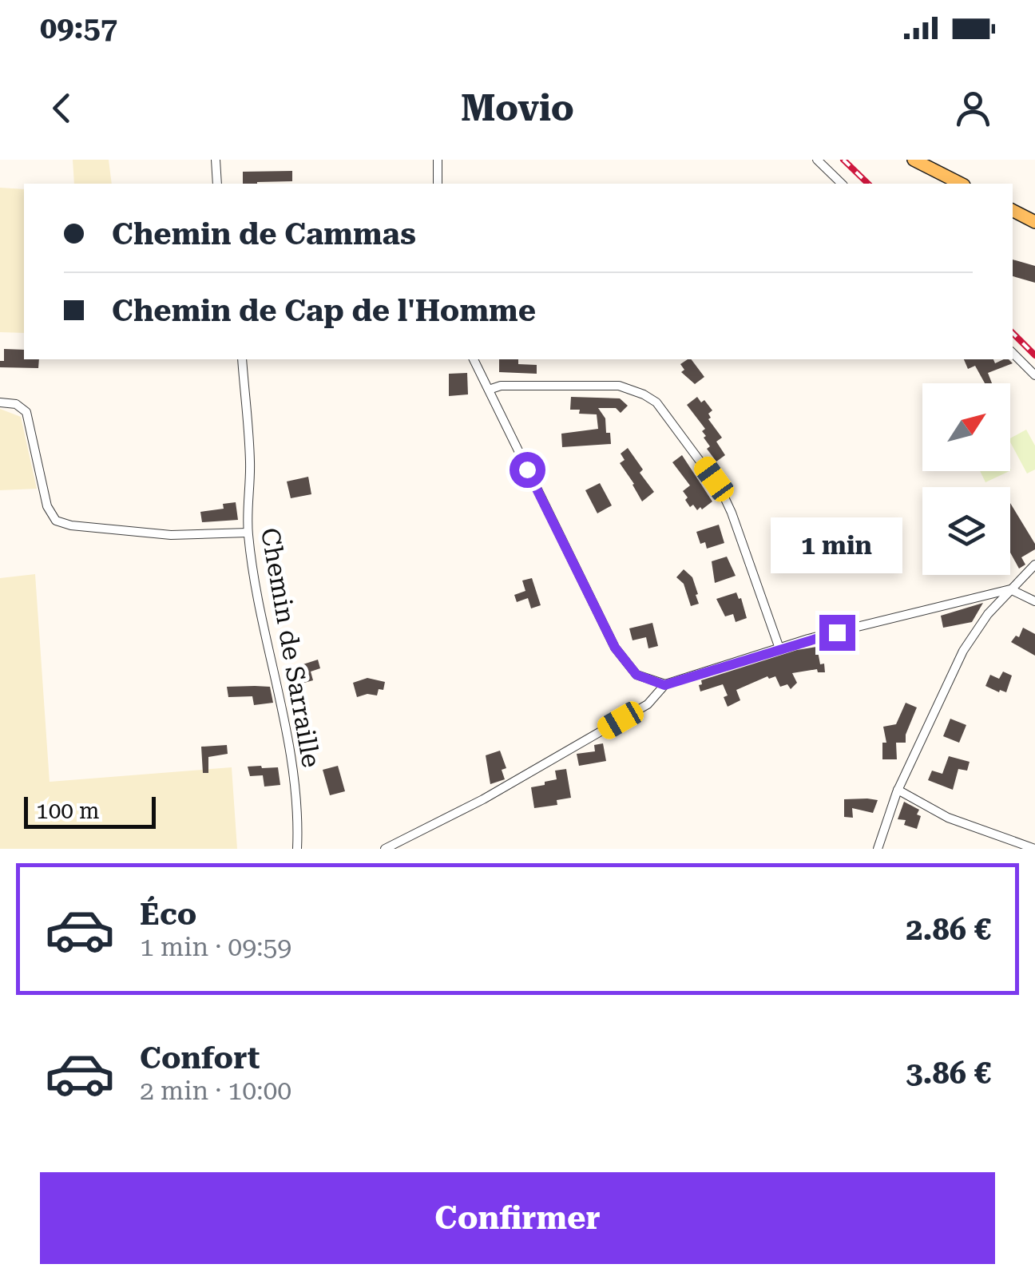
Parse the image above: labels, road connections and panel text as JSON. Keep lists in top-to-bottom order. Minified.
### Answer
{"streets":{"street":["Chemin de Sarraille"]},"scale_bar":"100 m","north":"top right","page":{"status":"09:57","header":"Movio","banner":["Chemin de Cammas","Chemin de Cap de l'Homme"],"bubble":"1 min","scale":"100 m","list":[{"name":"Éco","note":"1 min · 09:59","value":"2.86 €"},{"name":"Confort","note":"2 min · 10:00","value":"3.86 €"}],"buttons":"Confirmer"}}
